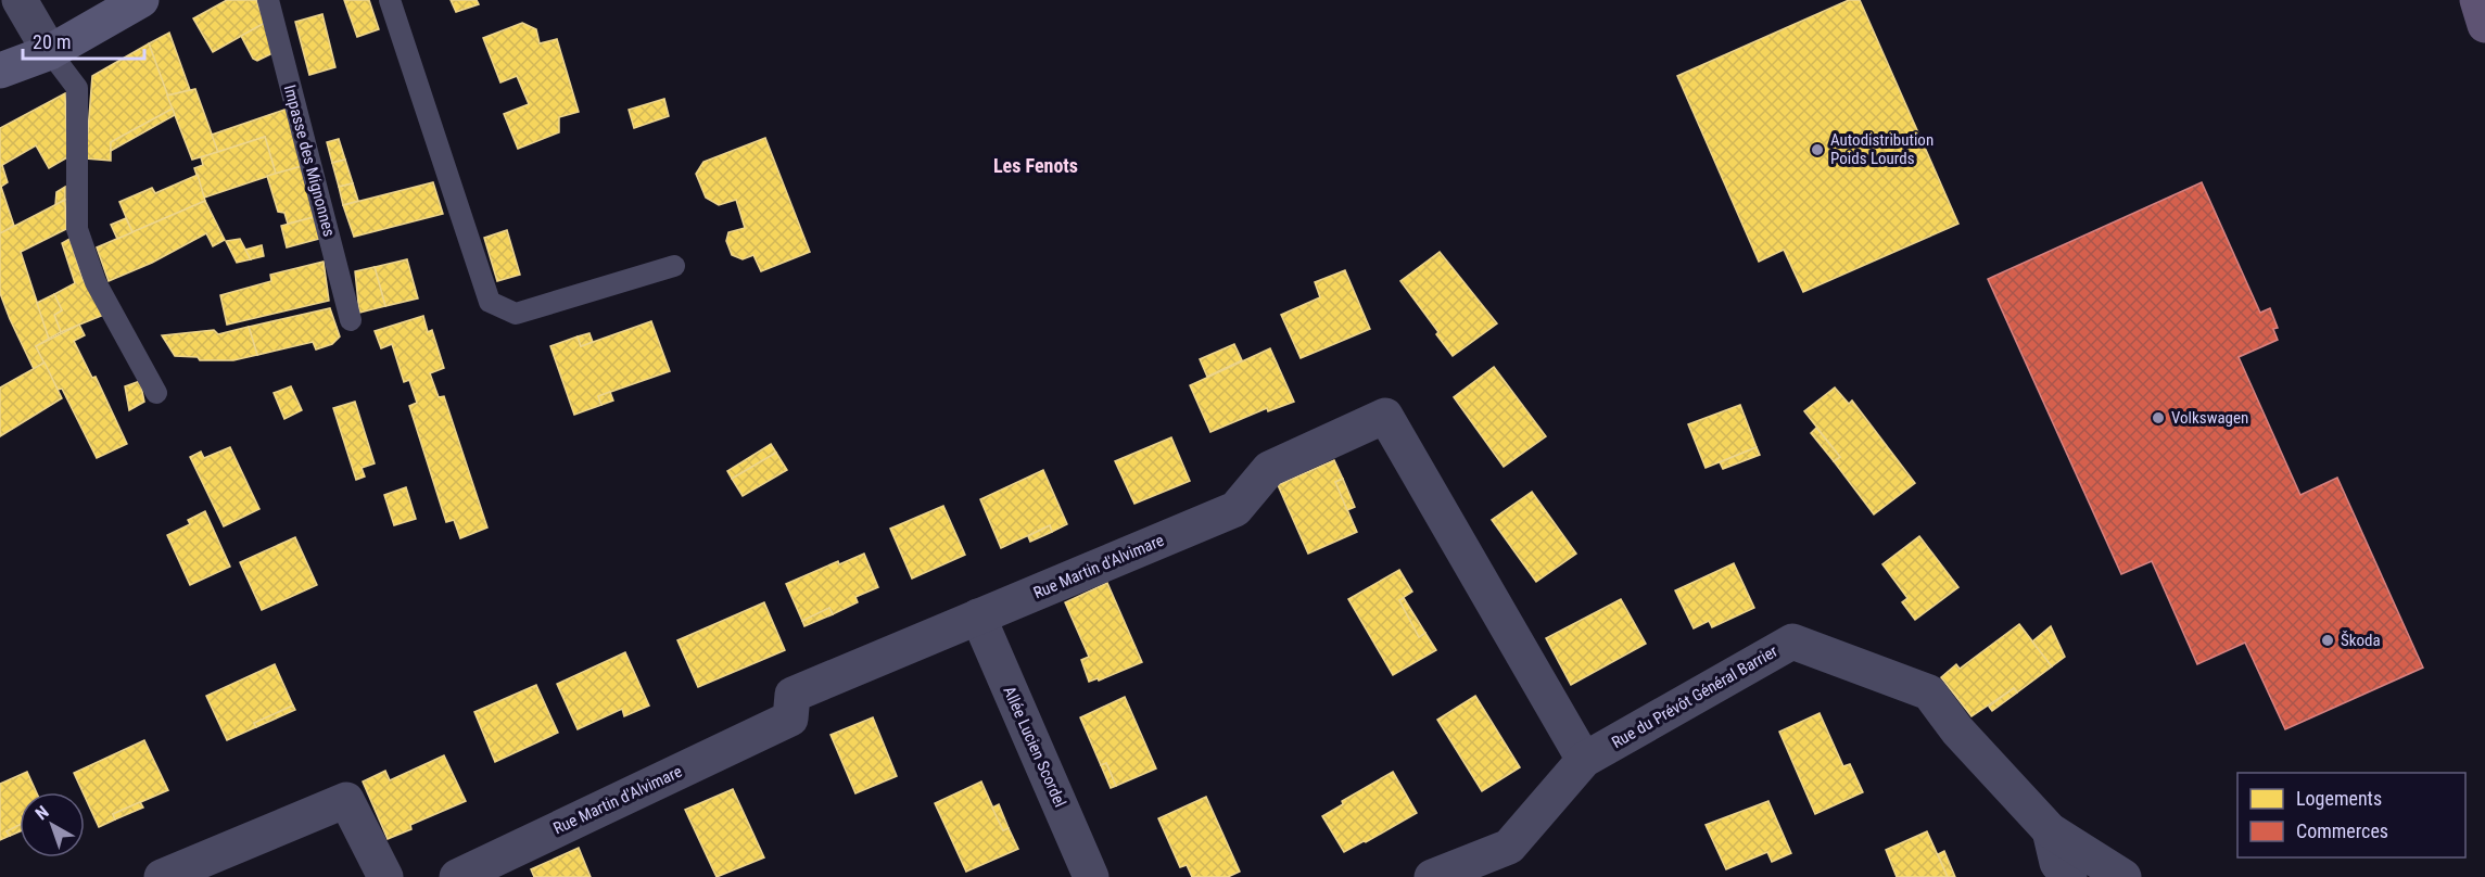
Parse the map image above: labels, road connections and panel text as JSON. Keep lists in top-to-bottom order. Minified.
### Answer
{"streets":{"street":["Rue Martin d'Alvimare","Rue du Prévôt Général Barrier","Allée Lucien Scordel"],"lane":["Impasse des Mignonnes"]},"crossings":[["Rue Martin d'Alvimare","Rue du Prévôt Général Barrier"],["Rue Martin d'Alvimare","Allée Lucien Scordel"]],"districts":["Les Fenots"],"places":["Autodistribution Poids Lourds","Volkswagen","Škoda"],"legend":["Logements","Commerces"],"scale_bar":"20 m","north":"top left"}
